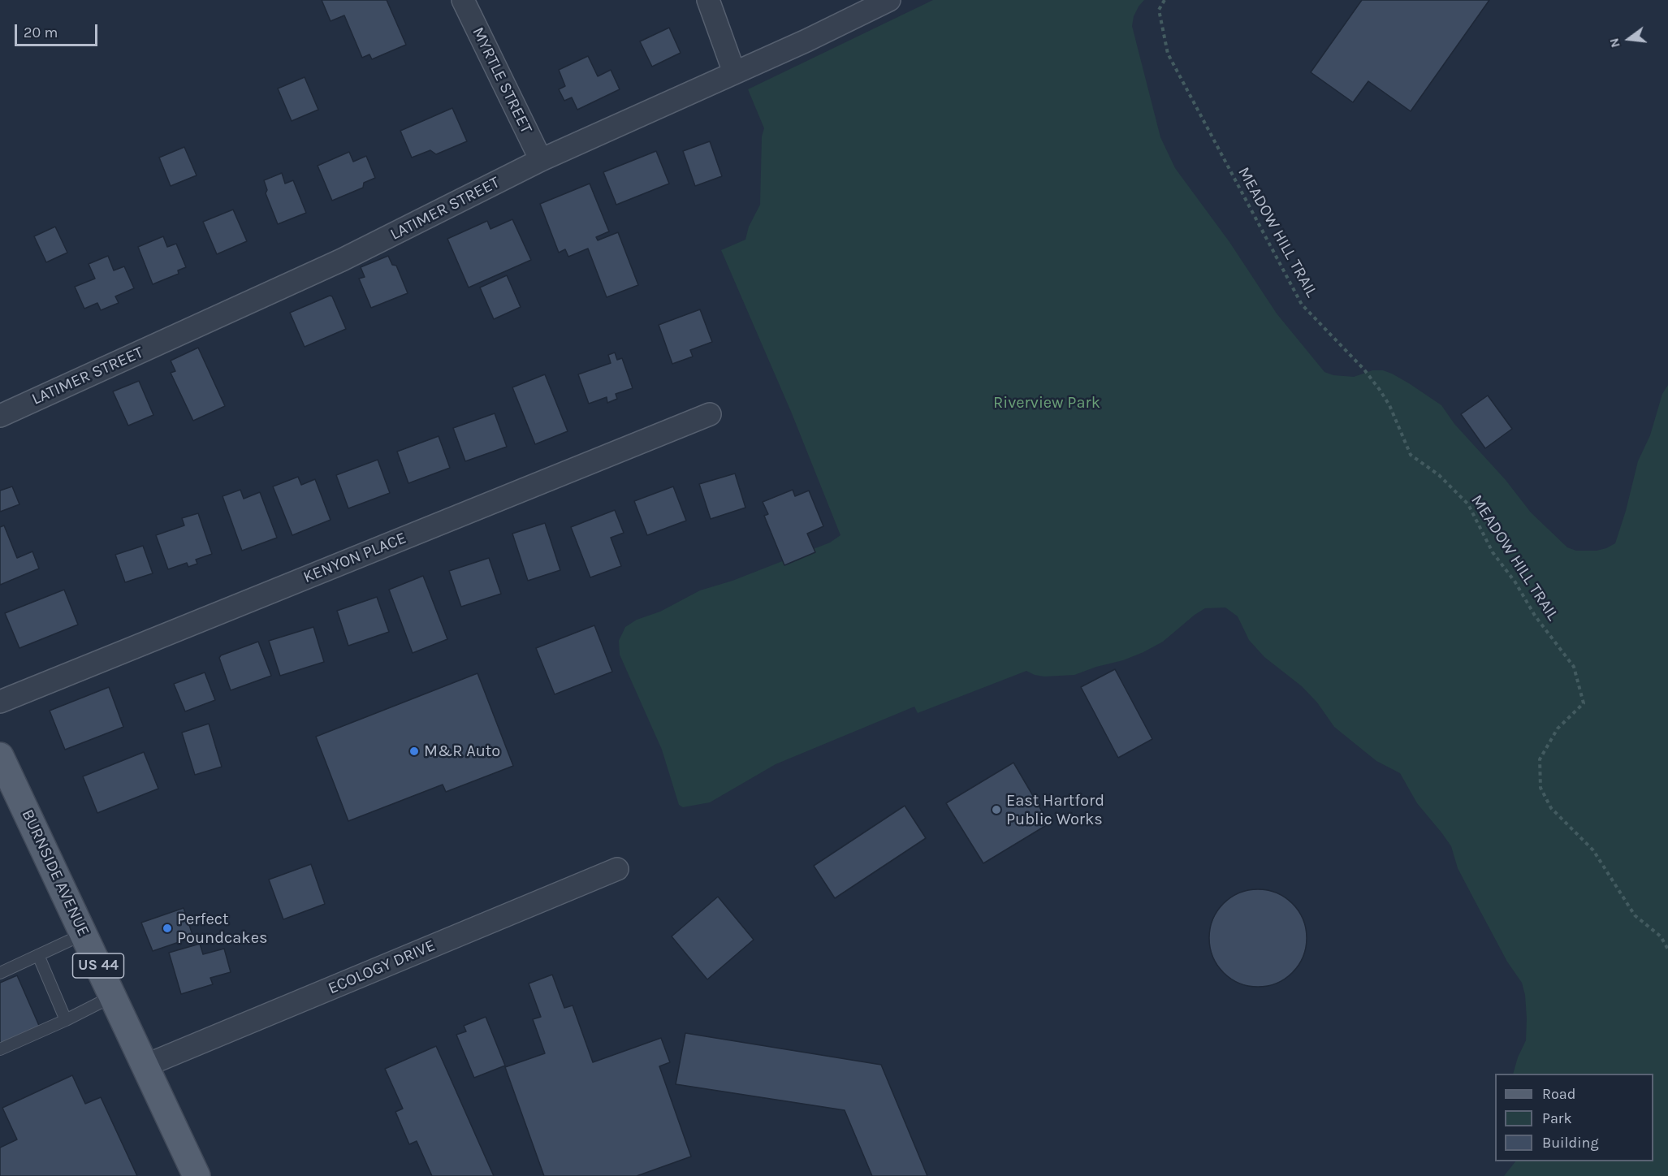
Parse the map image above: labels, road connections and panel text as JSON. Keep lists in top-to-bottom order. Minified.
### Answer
{"streets":{"main road":["BURNSIDE AVENUE","US 44"],"street":["MYRTLE STREET","LATIMER STREET","KENYON PLACE","ECOLOGY DRIVE"],"path":["MEADOW HILL TRAIL"]},"crossings":[["MYRTLE STREET","LATIMER STREET"],["BURNSIDE AVENUE","ECOLOGY DRIVE"]],"parks":["Riverview Park"],"places":["M&R Auto","East Hartford Public Works","Perfect Poundcakes"],"legend":["Road","Park","Building"],"scale_bar":"20 m","north":"left"}
